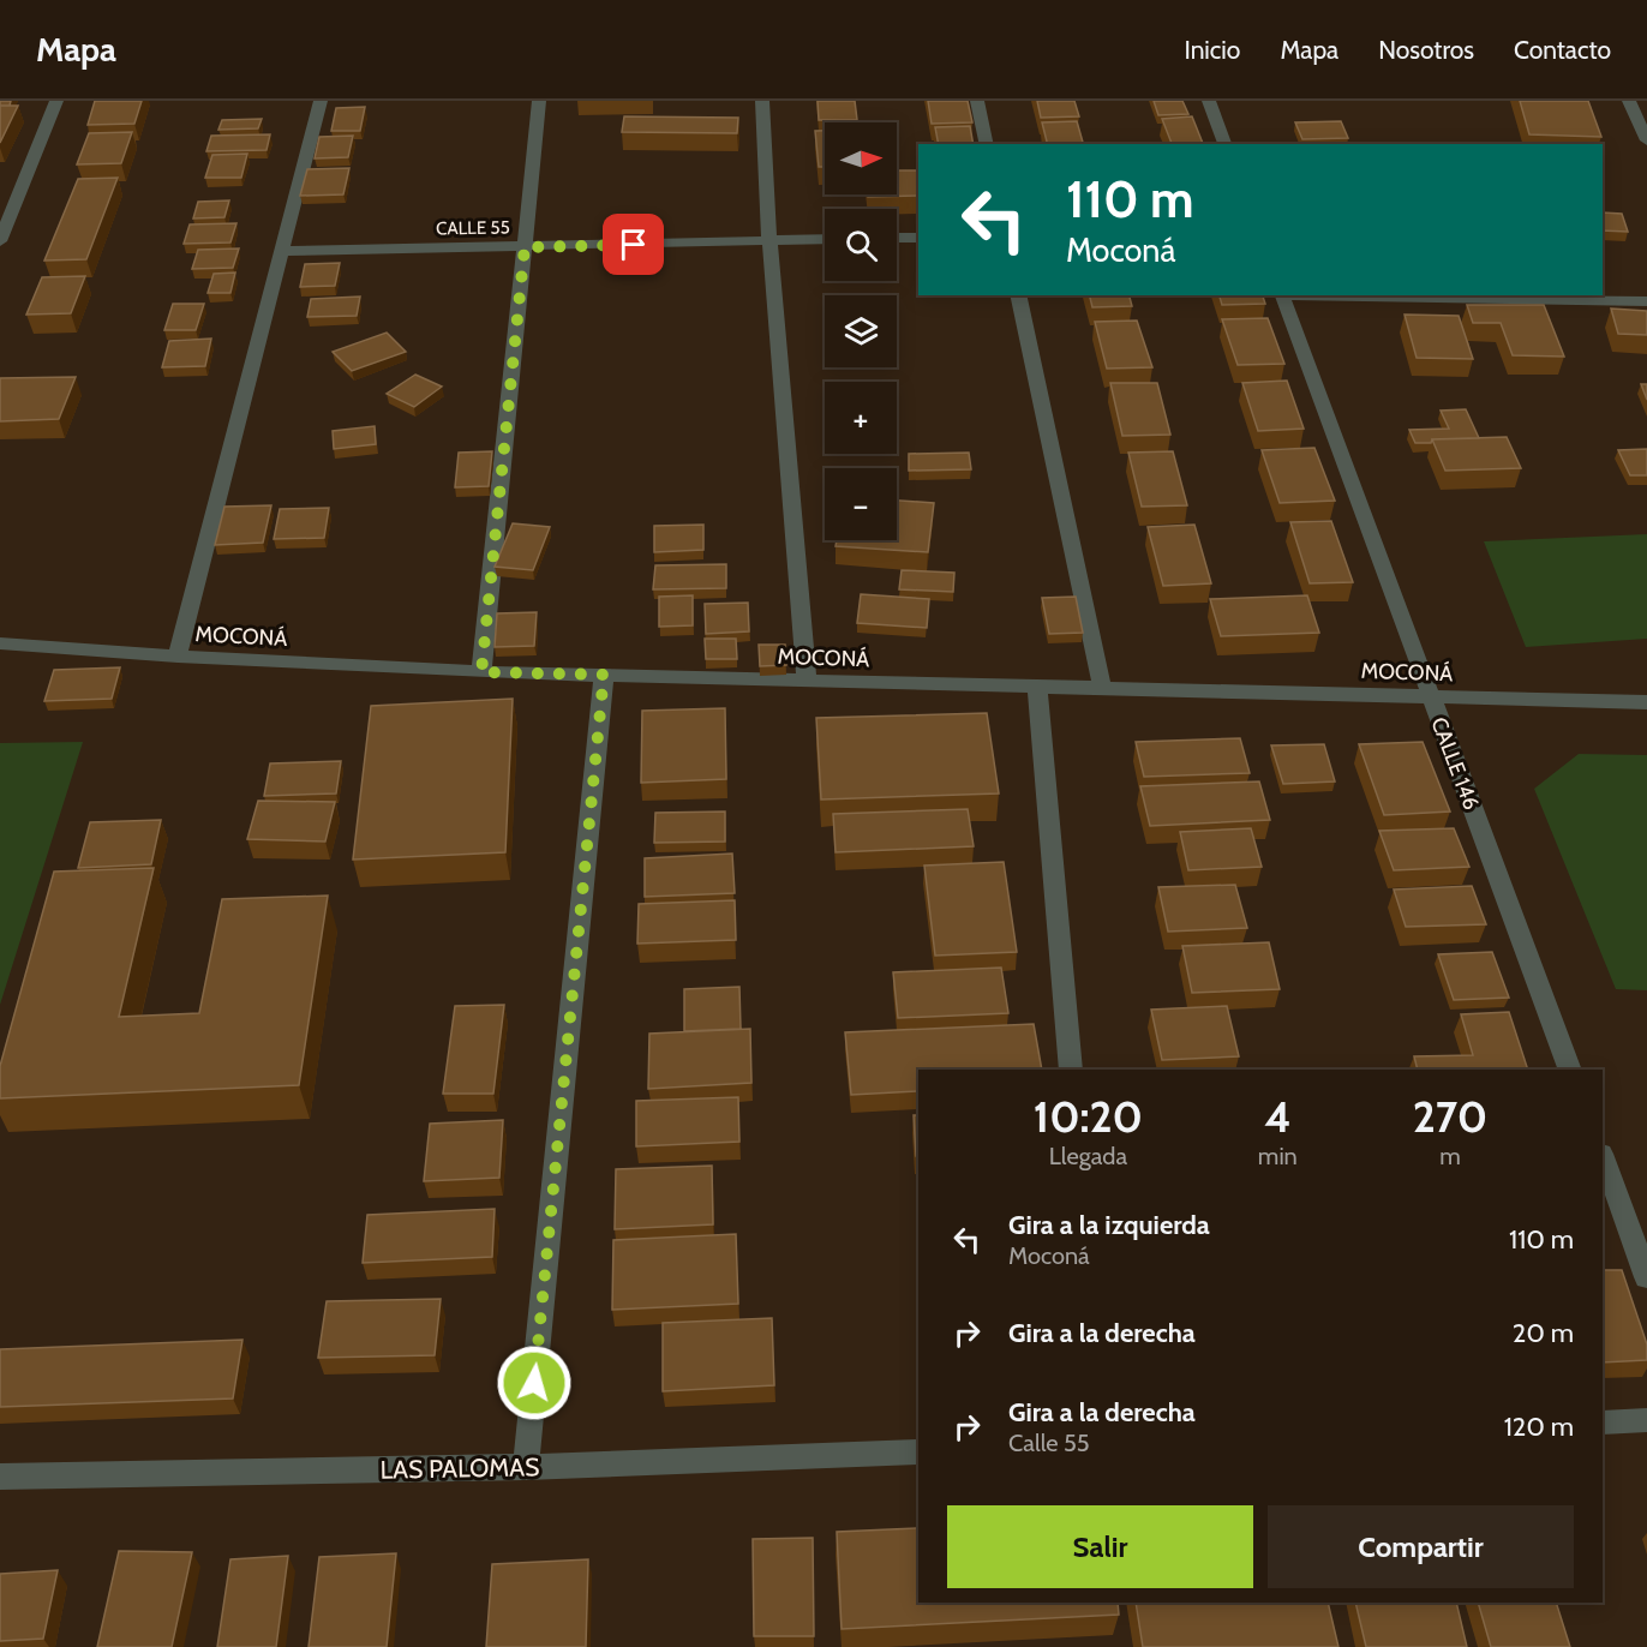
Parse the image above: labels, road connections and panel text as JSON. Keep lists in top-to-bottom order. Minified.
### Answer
{"streets":{"street":["CALLE 55","MOCONÁ","CALLE 146","LAS PALOMAS"]},"crossings":[["MOCONÁ","CALLE 146"]],"north":"right","page":{"header":"Mapa","nav":["Inicio","Mapa","Nosotros","Contacto"],"map_buttons":["+","−"],"turn":["110 m","Moconá"],"eta":["10:20","Llegada","4","min","270","m"],"list":[{"name":"Gira a la izquierda","note":"Moconá","value":"110 m"},{"name":"Gira a la derecha","value":"20 m"},{"name":"Gira a la derecha","note":"Calle 55","value":"120 m"}],"buttons":["Salir","Compartir"]}}
